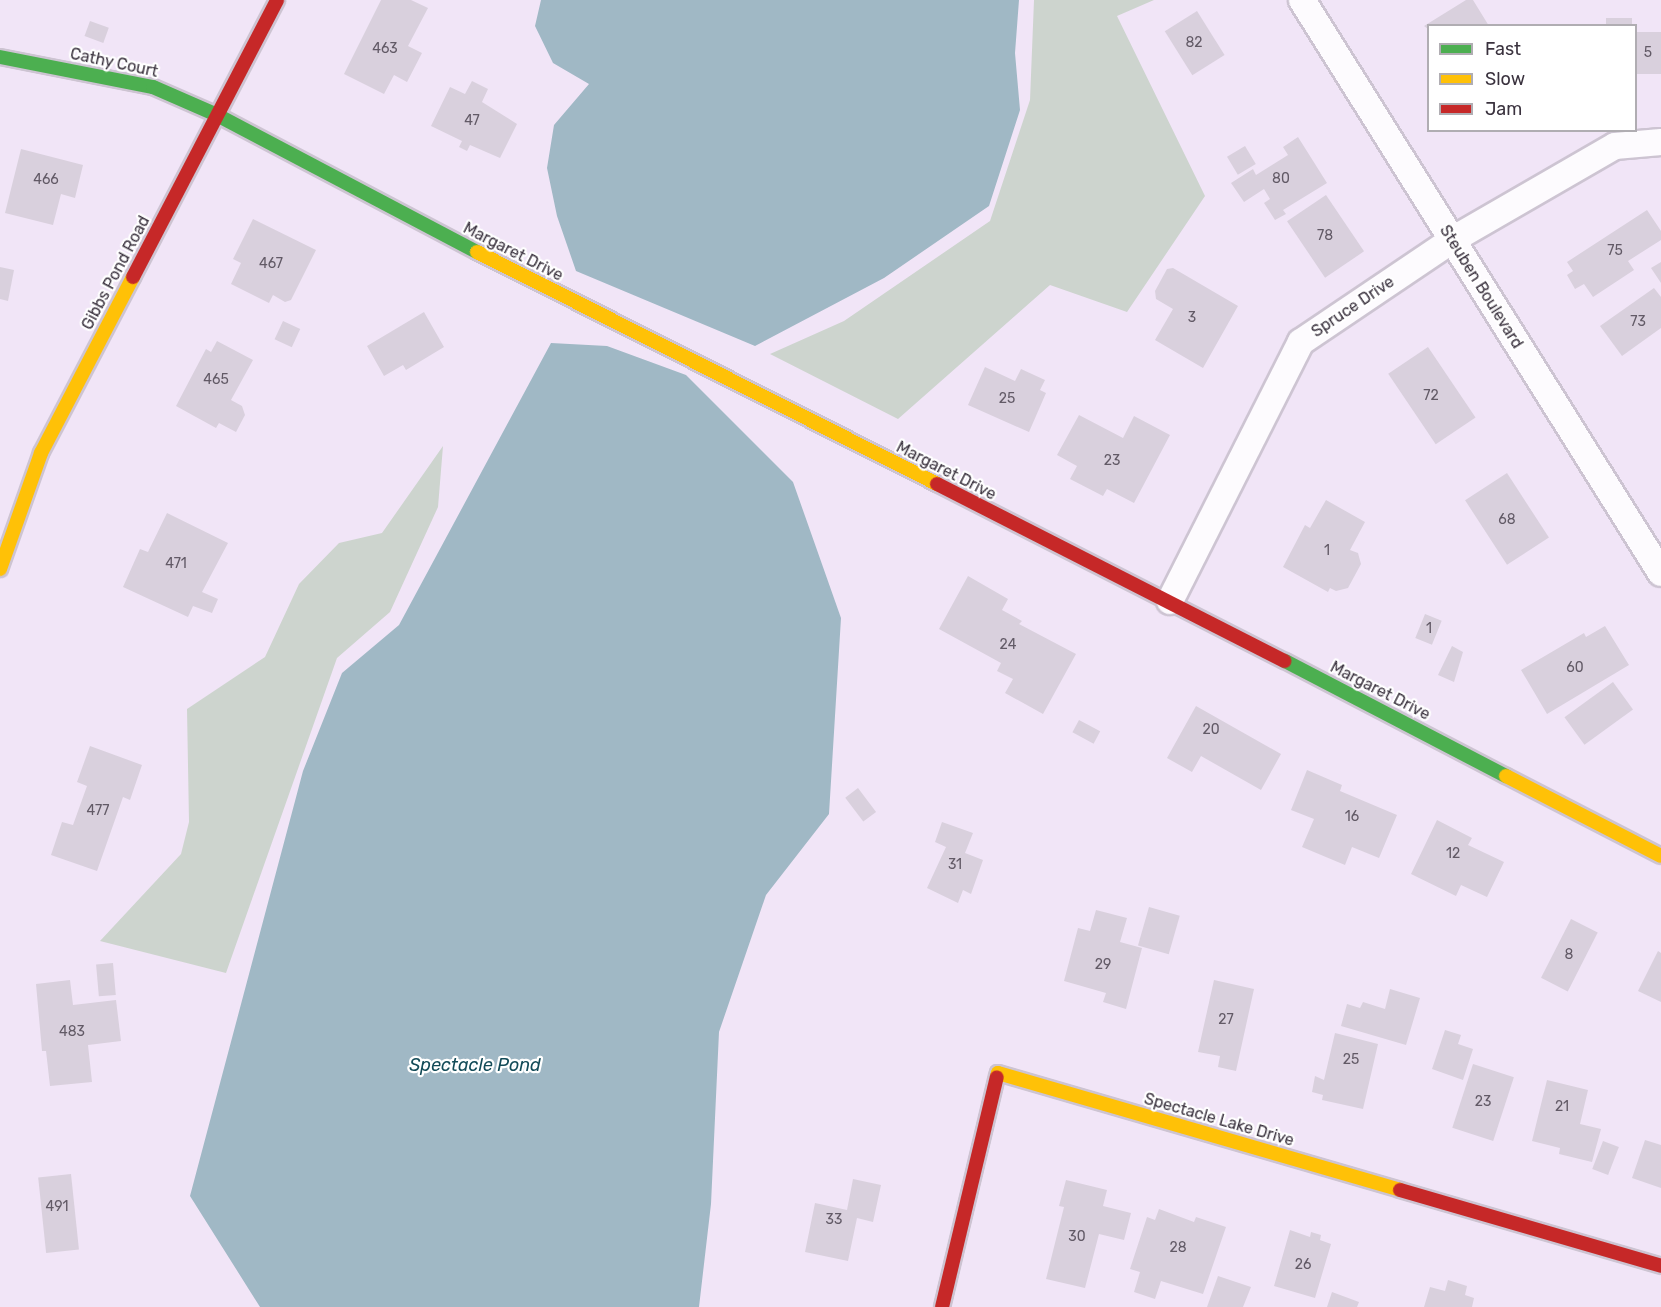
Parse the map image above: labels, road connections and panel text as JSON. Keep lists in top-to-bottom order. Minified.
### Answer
{"streets":{"street":["Cathy Court","Margaret Drive","Gibbs Pond Road","Steuben Boulevard","Spruce Drive","Spectacle Lake Drive"]},"crossings":[["Cathy Court","Margaret Drive"],["Cathy Court","Gibbs Pond Road"],["Margaret Drive","Gibbs Pond Road"],["Margaret Drive","Spruce Drive"],["Steuben Boulevard","Spruce Drive"]],"water":["Spectacle Pond"],"house_numbers":["82","463","5","47","80","466","78","75","467","3","73","465","72","25","23","68","1","471","1","24","60","20","477","16","12","31","8","29","27","483","25","23","21","491","33","30","28","26"],"legend":["Fast","Slow","Jam"]}
